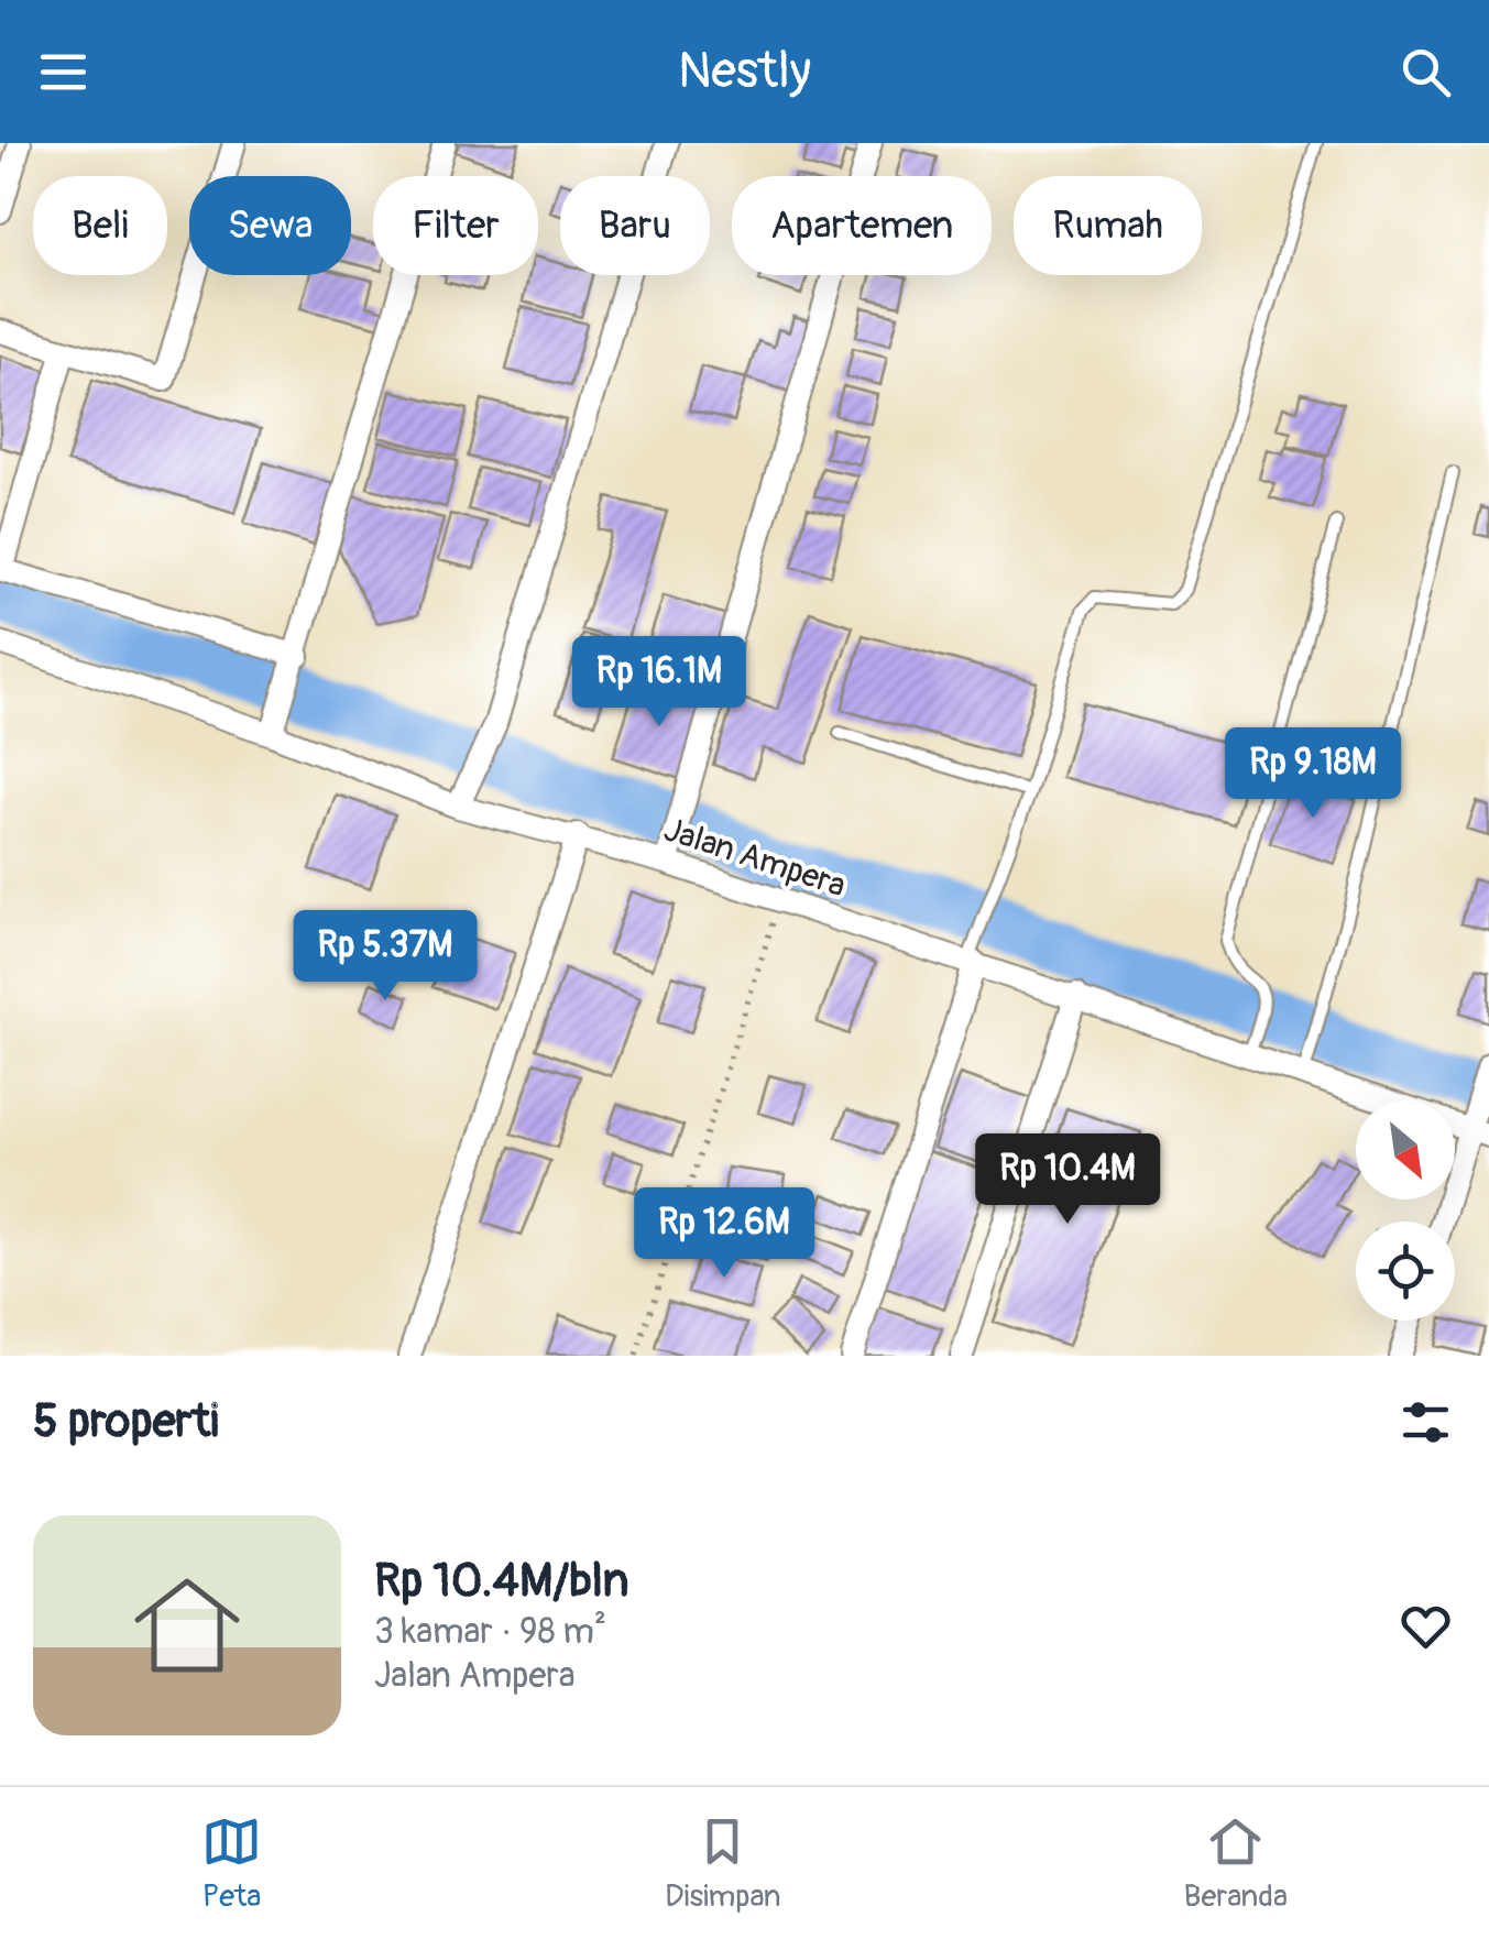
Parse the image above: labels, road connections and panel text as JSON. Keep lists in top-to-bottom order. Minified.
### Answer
{"streets":{"street":["Jalan Ampera"]},"north":"bottom right","page":{"header":"Nestly","chip":["Beli","Sewa","Filter","Baru","Apartemen","Rumah"],"price":["Rp 16.1M","Rp 9.18M","Rp 5.37M","Rp 10.4M","Rp 12.6M"],"heading":"5 properti","list":[{"name":"Rp 10.4M/bln","note":"3 kamar · 98 m² · Jalan Ampera"}],"tabs":["Peta","Disimpan","Beranda"]}}
